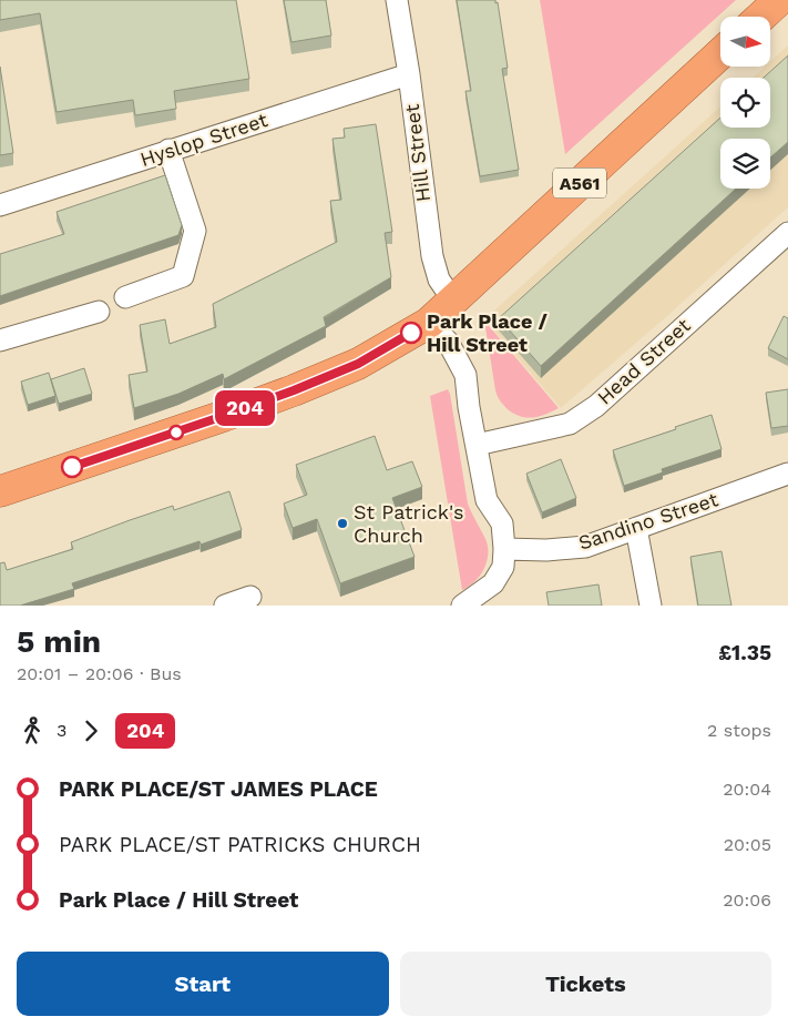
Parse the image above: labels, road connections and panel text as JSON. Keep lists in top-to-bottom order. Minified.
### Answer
{"streets":{"highway":["A561"],"street":["Hyslop Street","Hill Street","Head Street","Sandino Street"]},"crossings":[["Hyslop Street","Hill Street"],["Hill Street","A561"]],"places":["Park Place / Hill Street","St Patrick's Church"],"lines":["bus line 204"],"north":"right","page":{"on_map":"204","heading":["5 min","20:01 – 20:06 · Bus","£1.35"],"legs":["3","204","2 stops"],"list":[{"name":"PARK PLACE/ST JAMES PLACE","value":"20:04"},{"name":"PARK PLACE/ST PATRICKS CHURCH","value":"20:05"},{"name":"Park Place / Hill Street","value":"20:06"}],"buttons":["Start","Tickets"]}}
